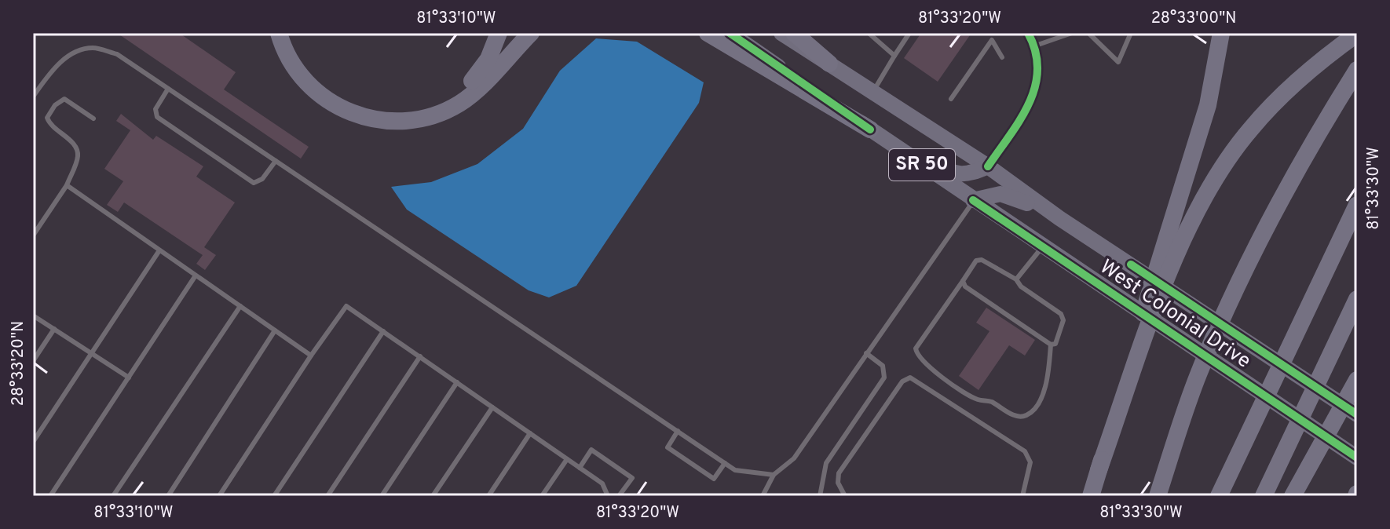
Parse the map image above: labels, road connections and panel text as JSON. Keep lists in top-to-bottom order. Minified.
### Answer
{"streets":{"highway":["SR 50","West Colonial Drive"]},"coordinates":["81°33'10\"W","81°33'20\"W","28°33'00\"N","81°33'30\"W","28°33'20\"N"]}
